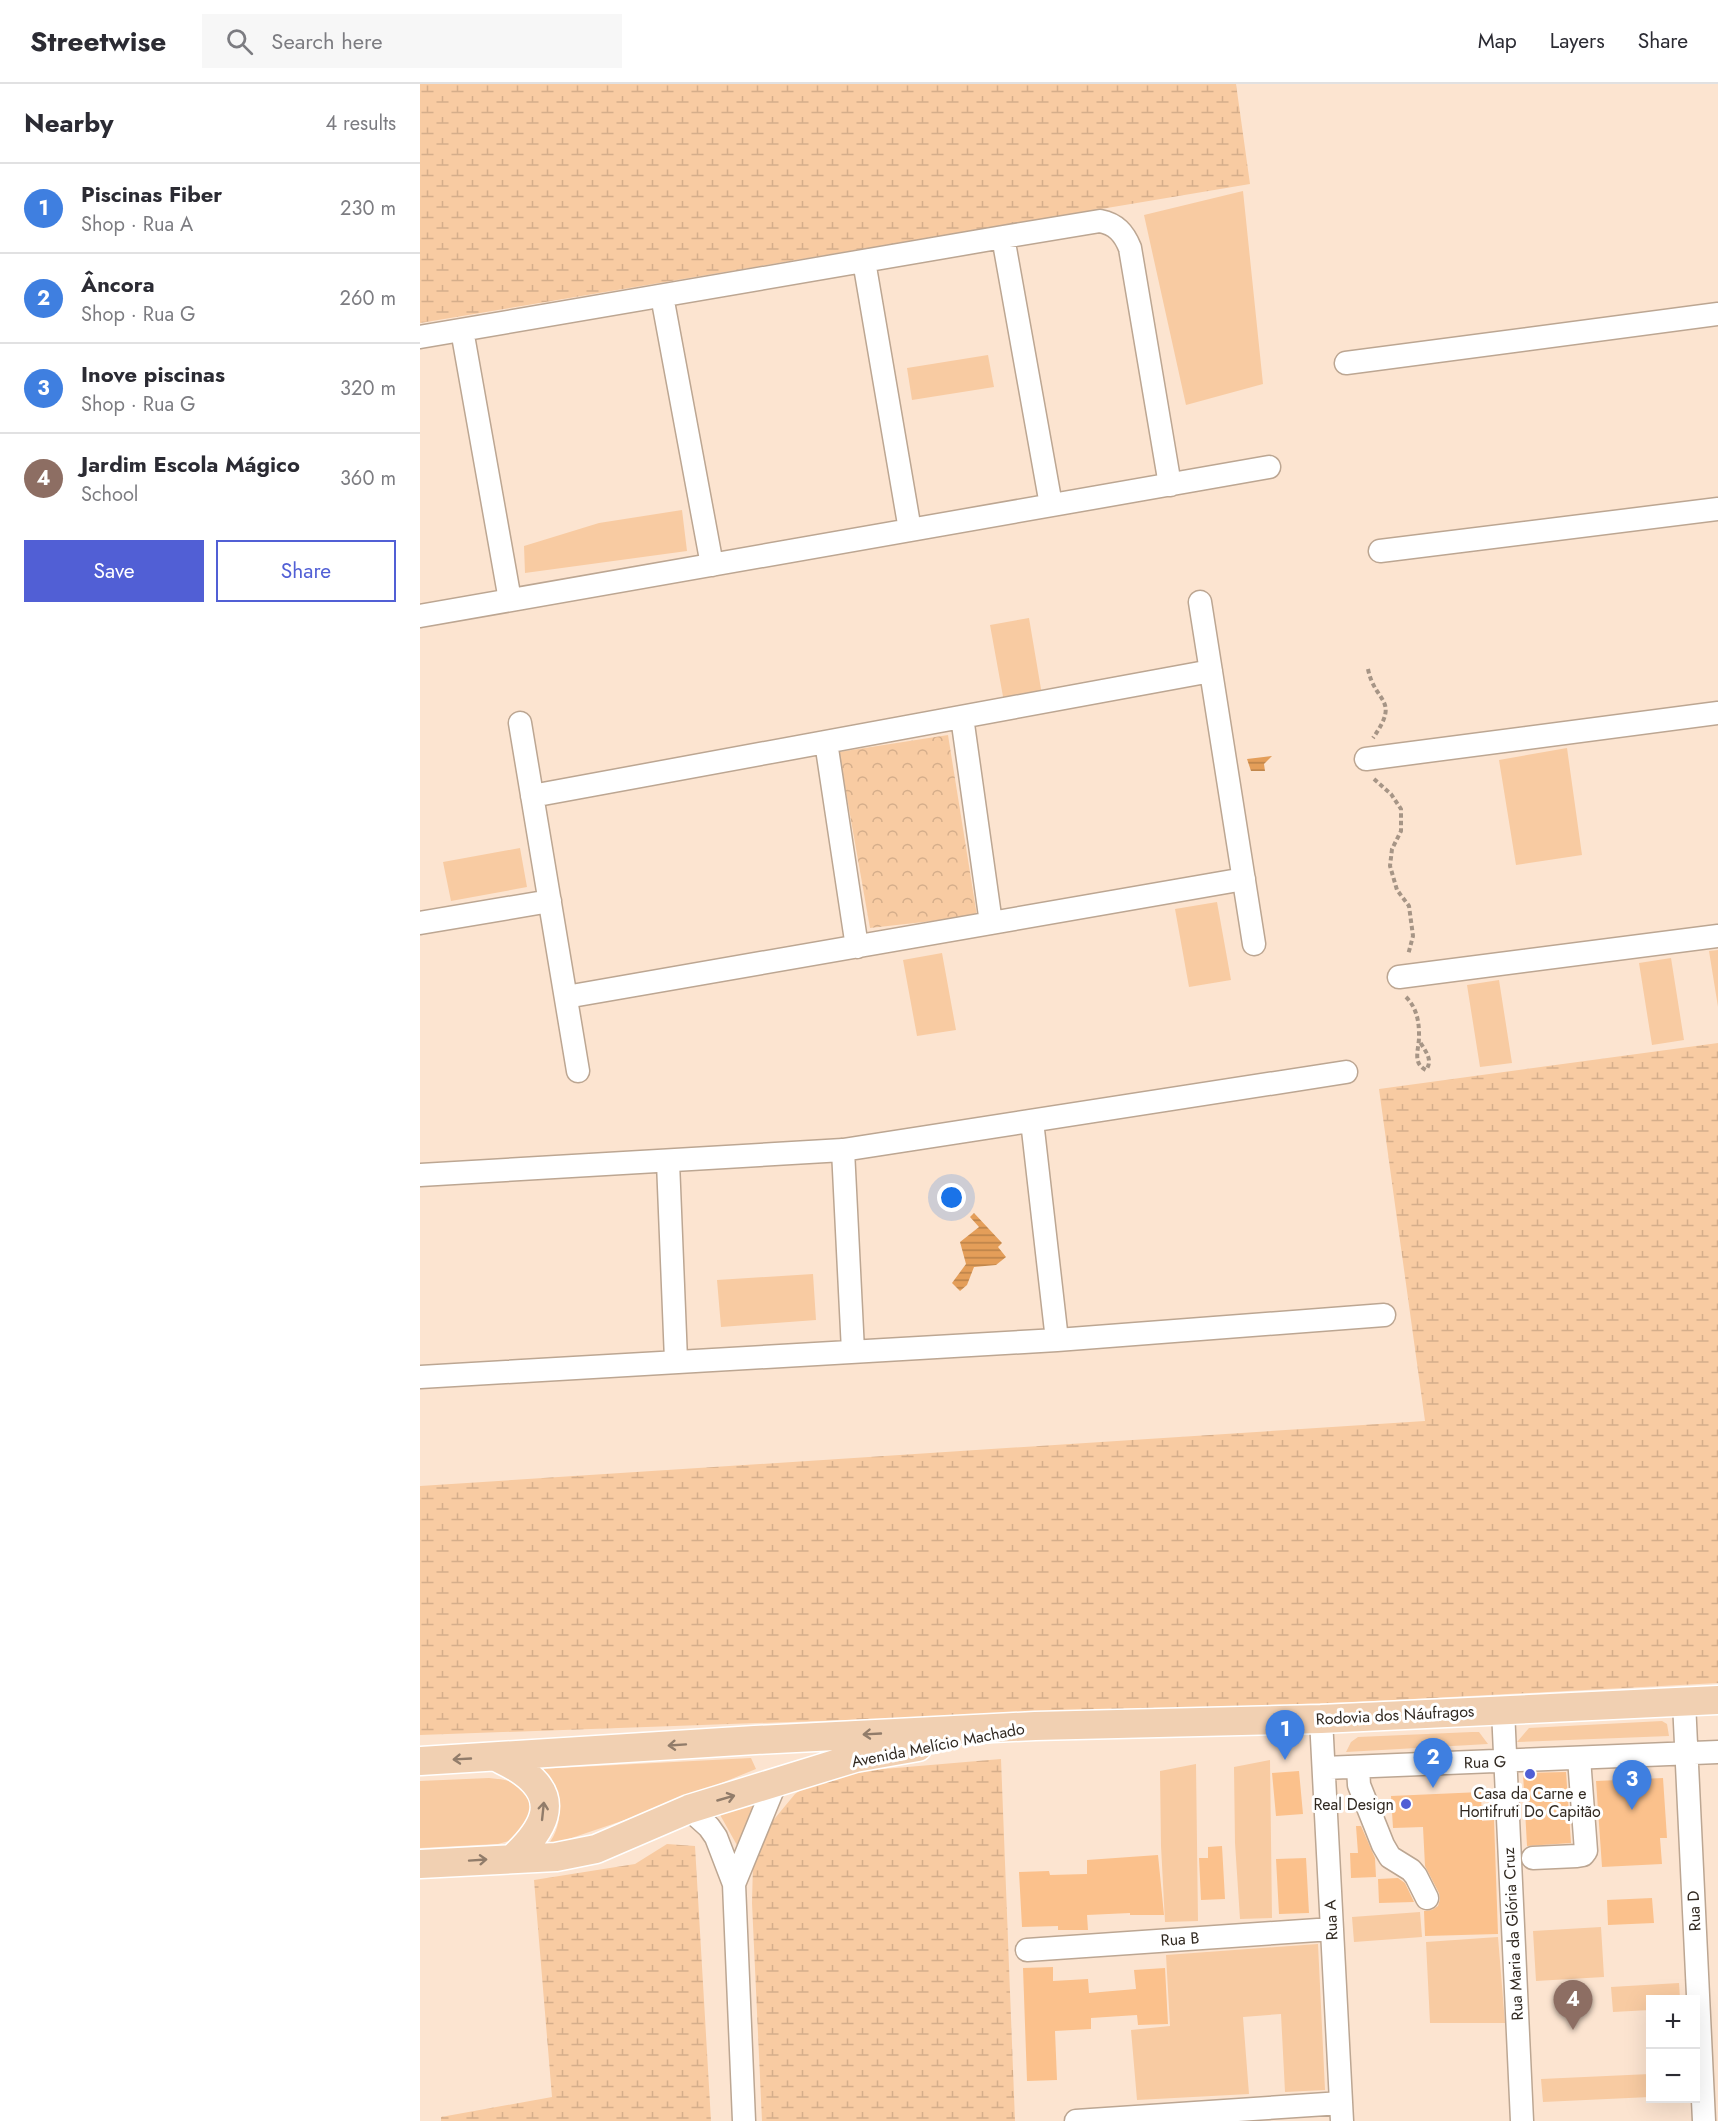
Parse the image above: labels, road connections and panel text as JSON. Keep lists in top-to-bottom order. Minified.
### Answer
{"streets":{"main road":["Rodovia dos Náufragos","Avenida Melício Machado"],"street":["Rua G","Rua D","Rua A","Rua Maria da Glória Cruz","Rua B"]},"crossings":[["Rodovia dos Náufragos","Avenida Melício Machado"],["Rodovia dos Náufragos","Rua D"],["Rodovia dos Náufragos","Rua A"],["Rodovia dos Náufragos","Rua Maria da Glória Cruz"],["Rua G","Rua D"],["Rua G","Rua A"],["Rua G","Rua Maria da Glória Cruz"],["Rua A","Rua B"]],"places":["Casa da Carne e Hortifruti Do Capitão","Real Design"],"page":{"header":"Streetwise","search":"Search here","nav":["Map","Layers","Share"],"heading":["Nearby","4 results"],"list":[{"mark":"1","name":"Piscinas Fiber","note":"Shop · Rua A","value":"230 m"},{"mark":"2","name":"Âncora","note":"Shop · Rua G","value":"260 m"},{"mark":"3","name":"Inove piscinas","note":"Shop · Rua G","value":"320 m"},{"mark":"4","name":"Jardim Escola Mágico","note":"School","value":"360 m"}],"buttons":["Save","Share"],"pins":["1","2","3","4"],"map_buttons":["+","−"]}}
